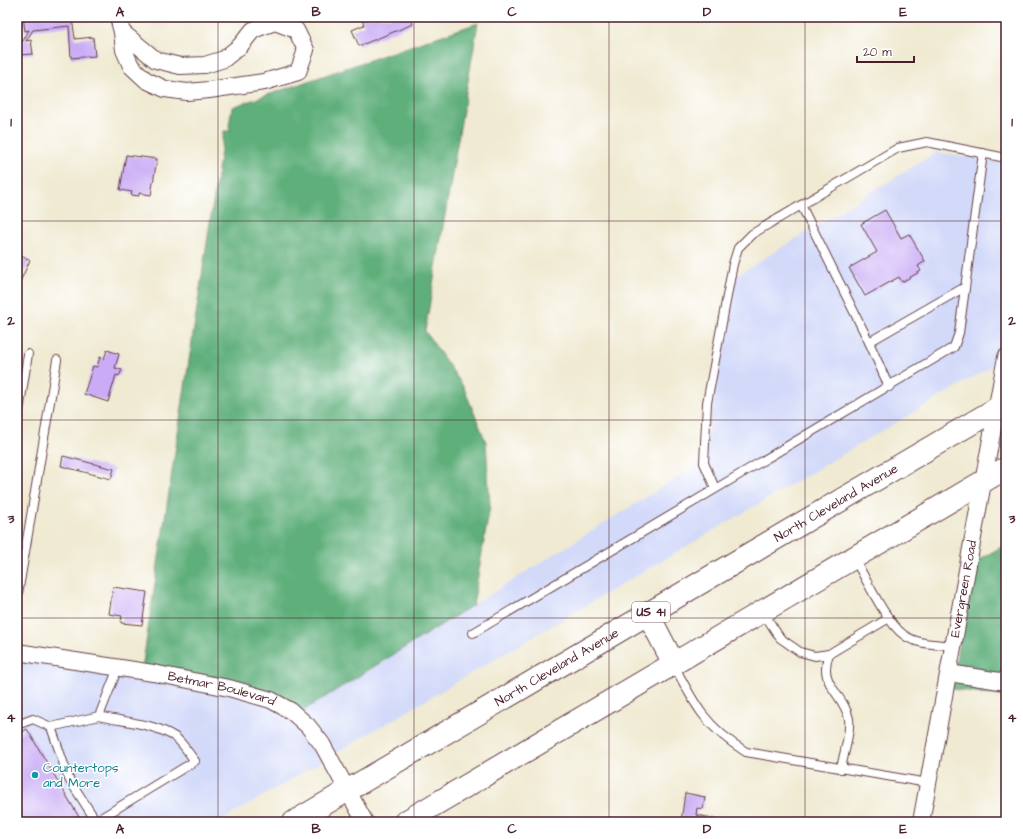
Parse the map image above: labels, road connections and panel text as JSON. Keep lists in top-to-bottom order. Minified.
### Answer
{"streets":{"main road":["North Cleveland Avenue","US 41"],"street":["Evergreen Road","Betmar Boulevard"]},"crossings":[["North Cleveland Avenue","Evergreen Road"],["North Cleveland Avenue","Betmar Boulevard"]],"places":["Countertops and More"],"scale_bar":"20 m","grid":{"columns":["A","B","C","D","E"],"rows":["1","2","3","4"]}}
